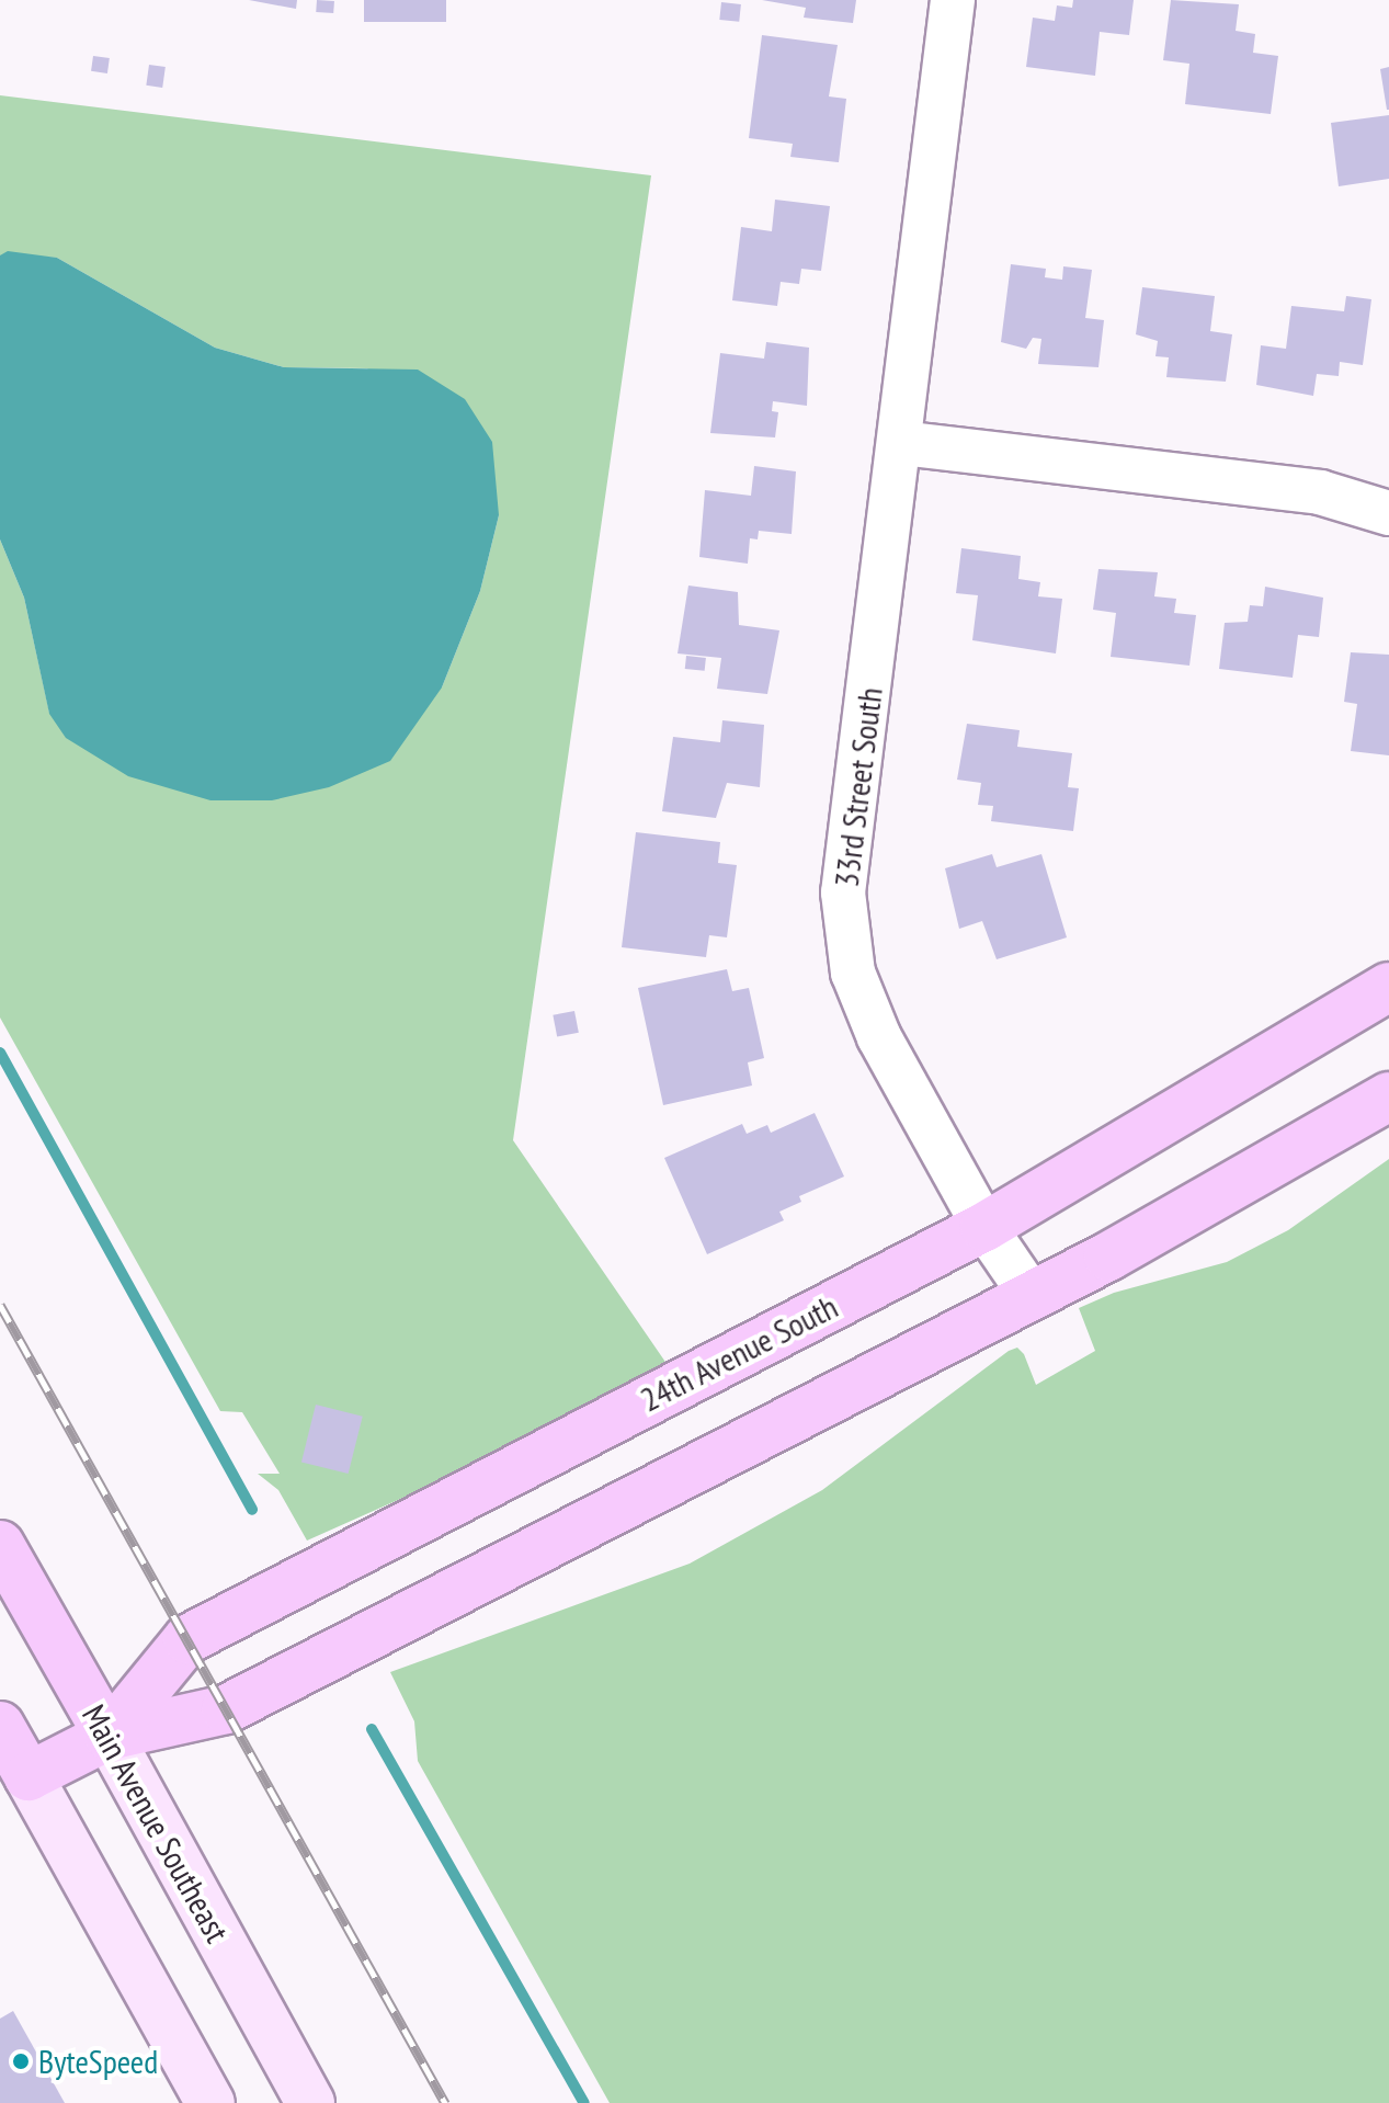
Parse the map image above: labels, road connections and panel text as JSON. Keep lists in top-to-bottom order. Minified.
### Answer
{"streets":{"main road":["24th Avenue South","Main Avenue Southeast"],"street":["33rd Street South"]},"crossings":[["33rd Street South","24th Avenue South"],["24th Avenue South","Main Avenue Southeast"]],"places":["ByteSpeed"]}
